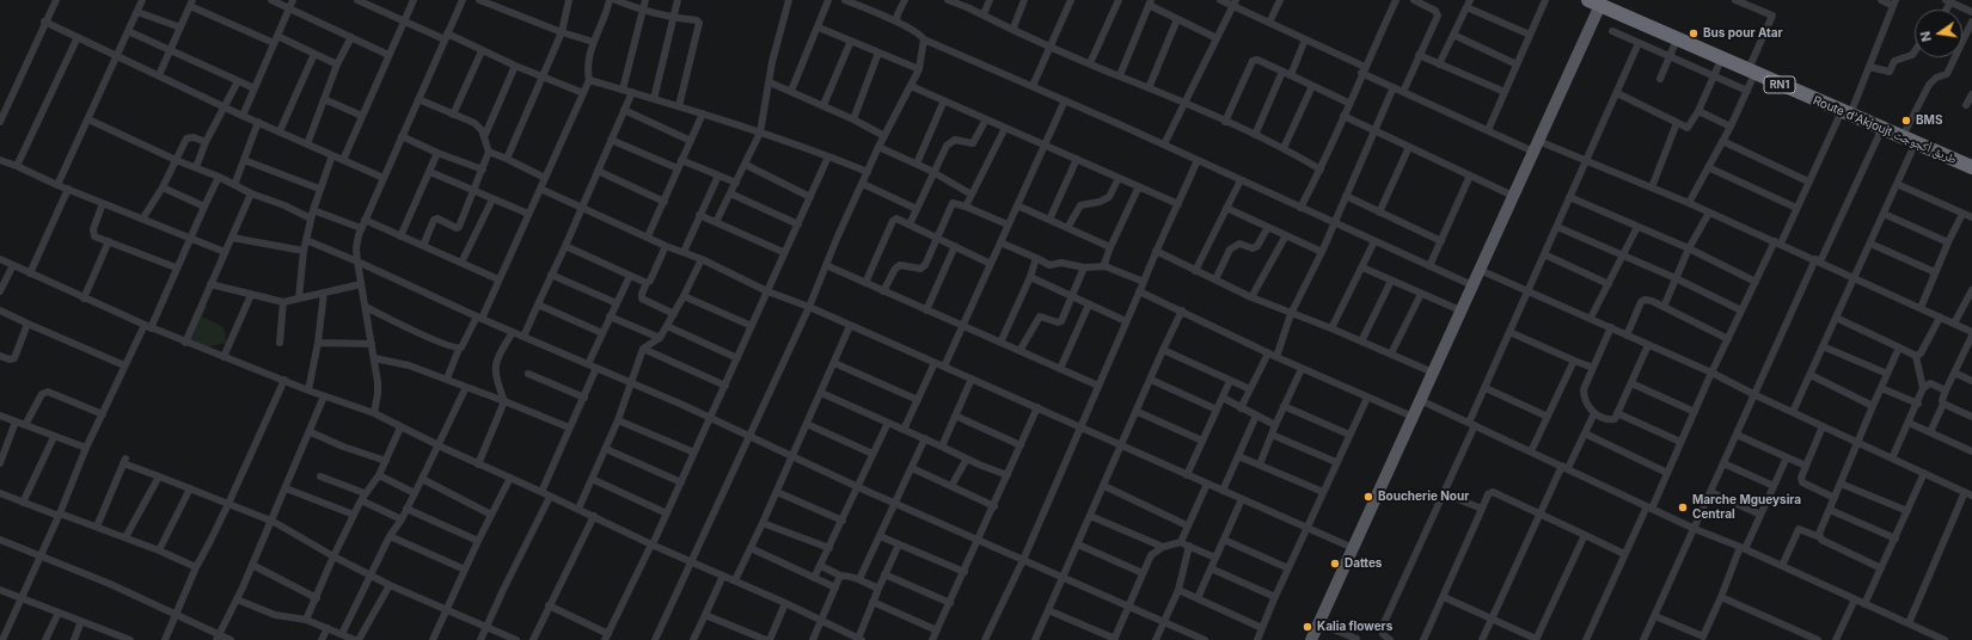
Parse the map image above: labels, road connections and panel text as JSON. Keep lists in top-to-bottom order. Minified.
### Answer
{"streets":{"highway":["RN1","Route d'Akjoujt طريق أكجوجت"]},"places":["Bus pour Atar","BMS","Boucherie Nour","Marche Mgueysira Central","Dattes","Kalia flowers"],"north":"left"}
